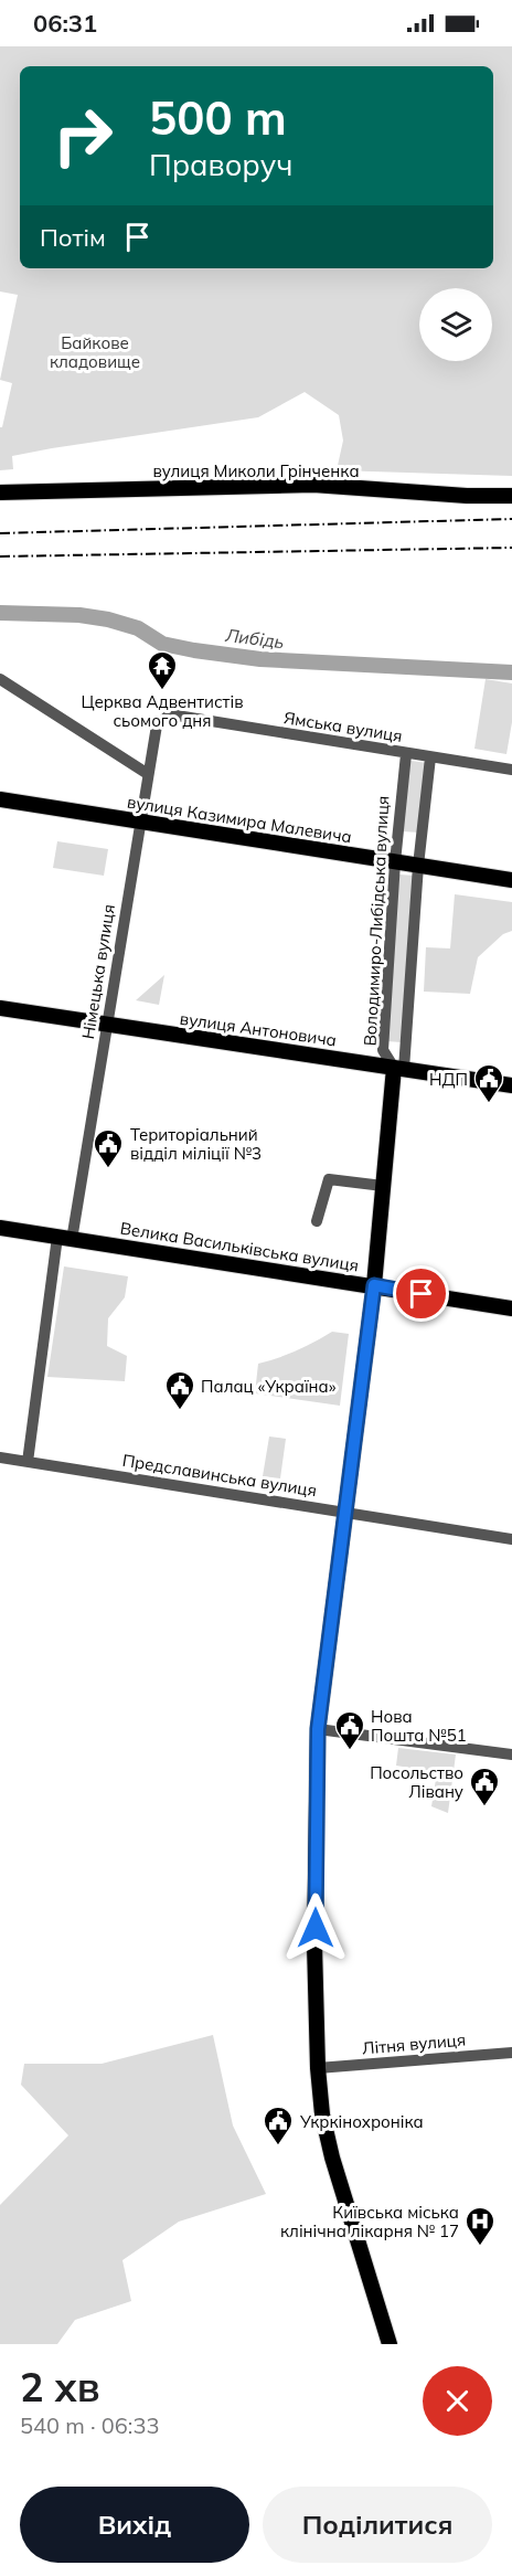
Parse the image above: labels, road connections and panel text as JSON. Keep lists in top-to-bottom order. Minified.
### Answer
{"streets":{"main road":["вулиця Миколи Грінченка","вулиця Казимира Малевича","Володимиро-Либідська вулиця","вулиця Антоновича","Велика Васильківська вулиця"],"street":["Ямська вулиця","Німецька вулиця","Предславинська вулиця","Літня вулиця"]},"crossings":[["Ямська вулиця","Володимиро-Либідська вулиця"],["Ямська вулиця","Німецька вулиця"],["вулиця Казимира Малевича","Володимиро-Либідська вулиця"],["вулиця Казимира Малевича","Німецька вулиця"],["Володимиро-Либідська вулиця","вулиця Антоновича"],["Володимиро-Либідська вулиця","Велика Васильківська вулиця"],["Володимиро-Либідська вулиця","Предславинська вулиця"],["Володимиро-Либідська вулиця","Літня вулиця"],["Німецька вулиця","вулиця Антоновича"],["Німецька вулиця","Велика Васильківська вулиця"],["Німецька вулиця","Предславинська вулиця"]],"water":["Либідь"],"parks":["Байкове кладовище"],"places":{"temple":["Церква Адвентистів сьомого дня"],"public building":["НДП","Територіальний відділ міліції №3","Палац «Україна»","Нова Пошта №51","Посольство Лівану","Укркінохроніка"],"hospital":["Київська міська клінічна лікарня № 17"]},"page":{"status":"06:31","turn":["500 m","Праворуч"],"then":"Потім","heading":["2 хв","540 m · 06:33"],"buttons":["Вихід","Поділитися"]}}
